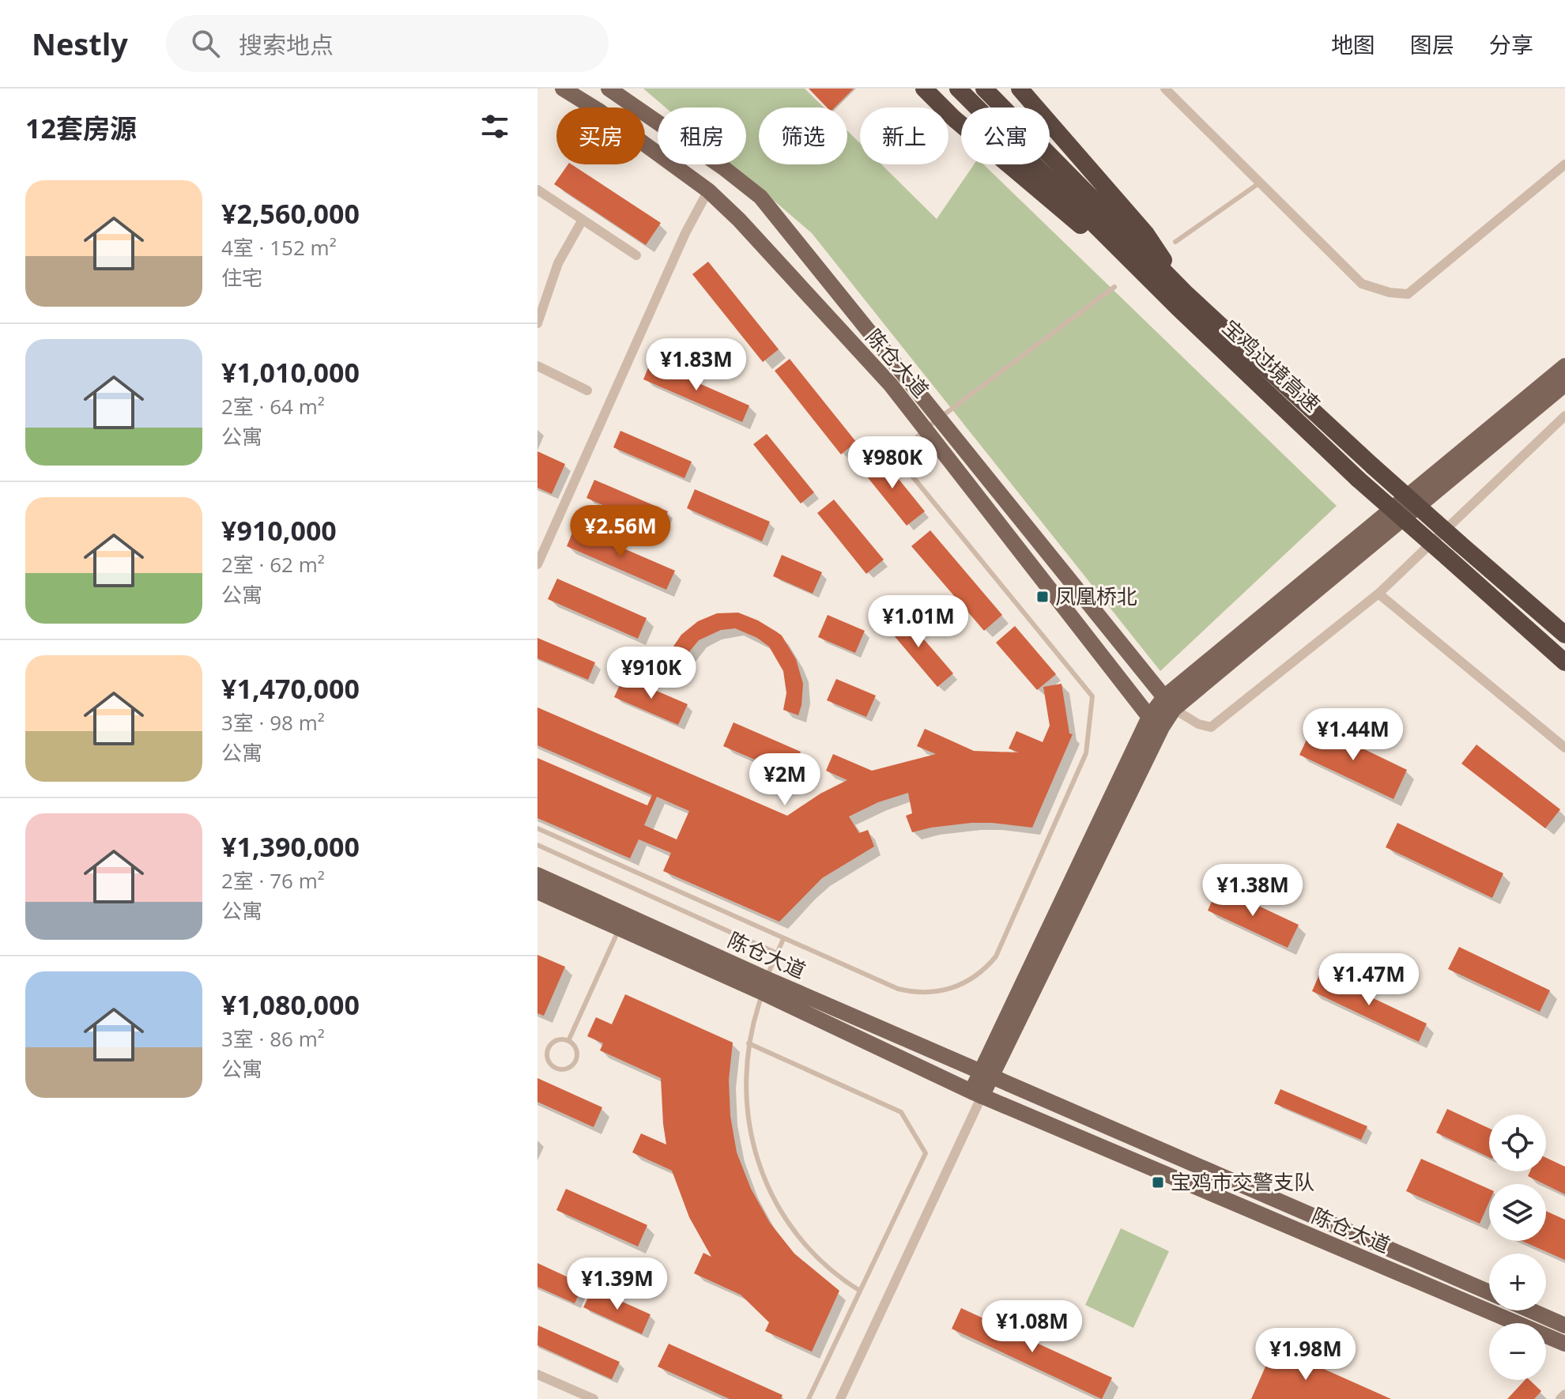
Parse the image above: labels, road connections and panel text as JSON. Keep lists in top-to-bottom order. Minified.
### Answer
{"streets":{"highway":["宝鸡过境高速"],"main road":["陈仓大道"]},"places":{"transit":["凤凰桥北","宝鸡市交警支队"]},"page":{"header":"Nestly","search":"搜索地点","nav":["地图","图层","分享"],"heading":"12套房源","chip":["买房","租房","筛选","新上","公寓"],"list":[{"name":"¥2,560,000","note":"4室 · 152 m² · 住宅"},{"name":"¥1,010,000","note":"2室 · 64 m² · 公寓"},{"name":"¥910,000","note":"2室 · 62 m² · 公寓"},{"name":"¥1,470,000","note":"3室 · 98 m² · 公寓"},{"name":"¥1,390,000","note":"2室 · 76 m² · 公寓"},{"name":"¥1,080,000","note":"3室 · 86 m² · 公寓"}],"price":["¥1.83M","¥980K","¥2.56M","¥1.01M","¥910K","¥1.44M","¥2M","¥1.38M","¥1.47M","¥1.39M","¥1.08M","¥1.98M"],"map_buttons":["+","−"]}}
